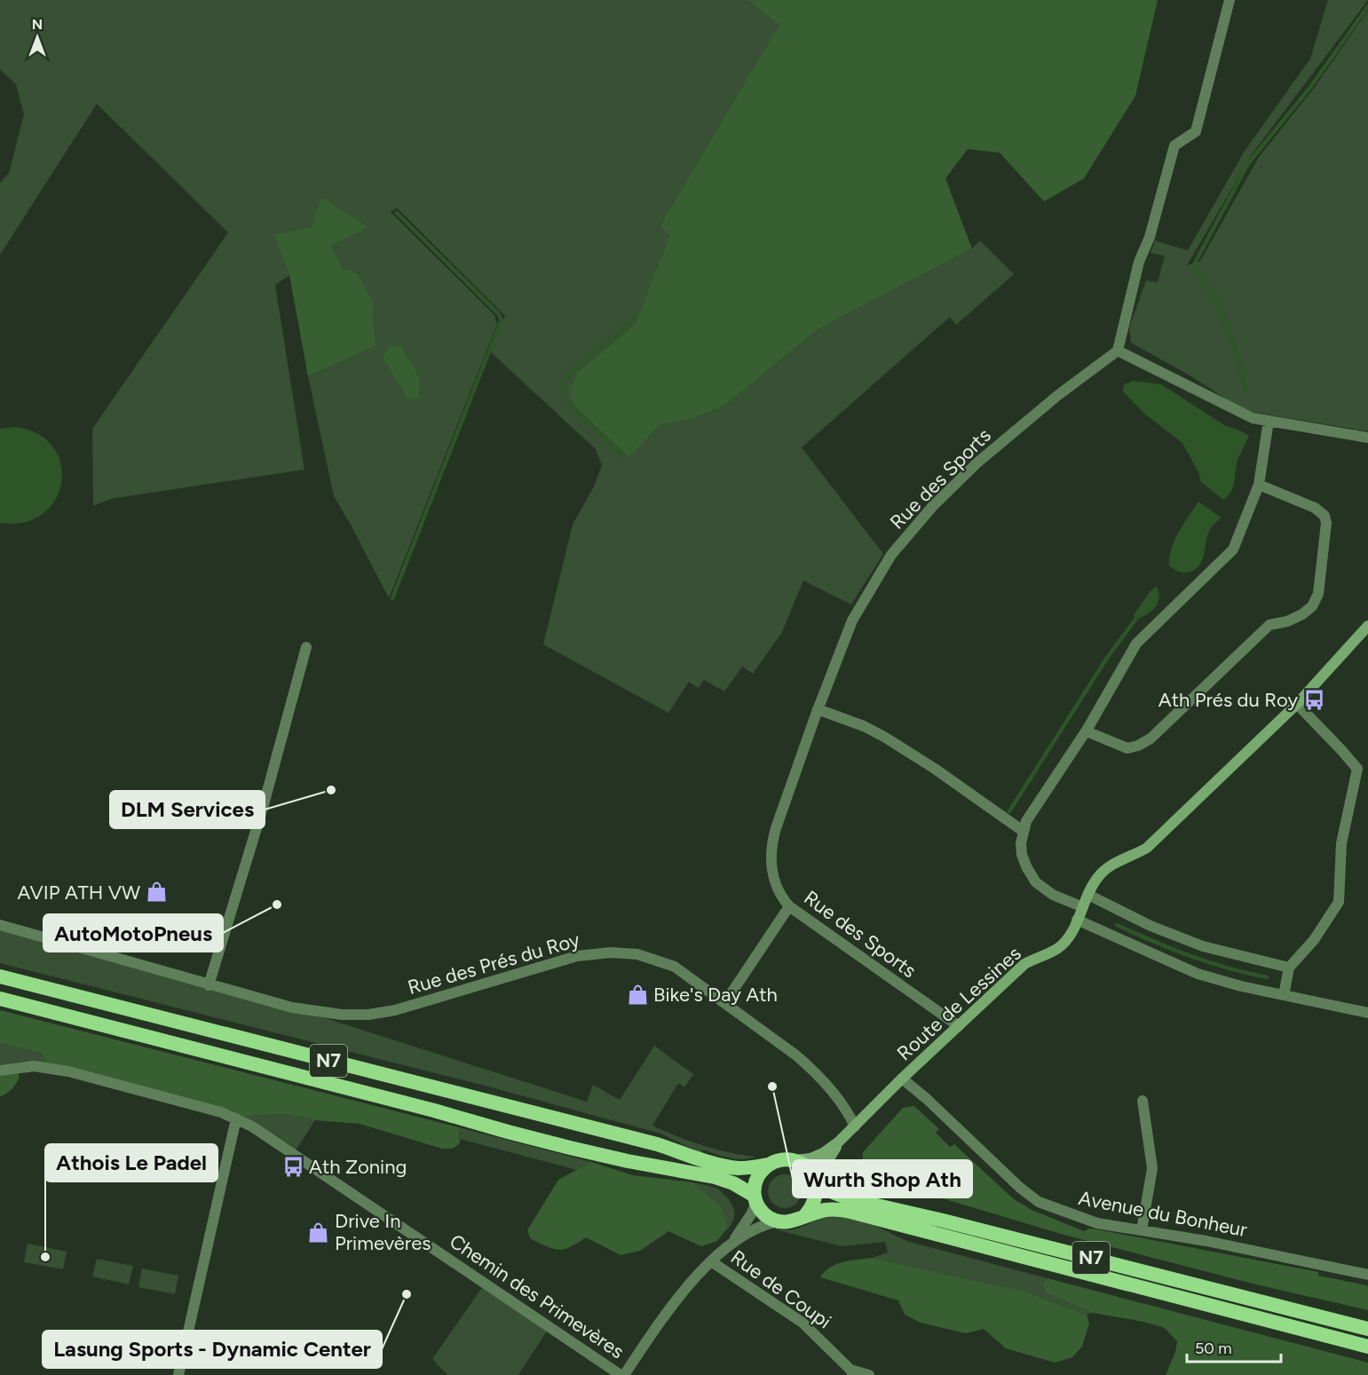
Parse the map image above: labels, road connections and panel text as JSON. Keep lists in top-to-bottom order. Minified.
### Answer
{"streets":{"highway":["N7"],"main road":["Route de Lessines"],"street":["Rue des Sports","Rue des Prés du Roy","Avenue du Bonheur","Rue de Coupi","Chemin des Primevères"]},"crossings":[["Rue des Sports","Route de Lessines"],["Rue des Prés du Roy","Route de Lessines"],["Route de Lessines","N7"],["Route de Lessines","Avenue du Bonheur"]],"places":{"bus stop":["Ath Prés du Roy","Ath Zoning"],"other":["DLM Services","AutoMotoPneus","Wurth Shop Ath","Athois Le Padel","Lasung Sports - Dynamic Center"],"shop":["AVIP ATH VW","Bike's Day Ath","Drive In Primevères"]},"scale_bar":"50 m","north":"top"}
